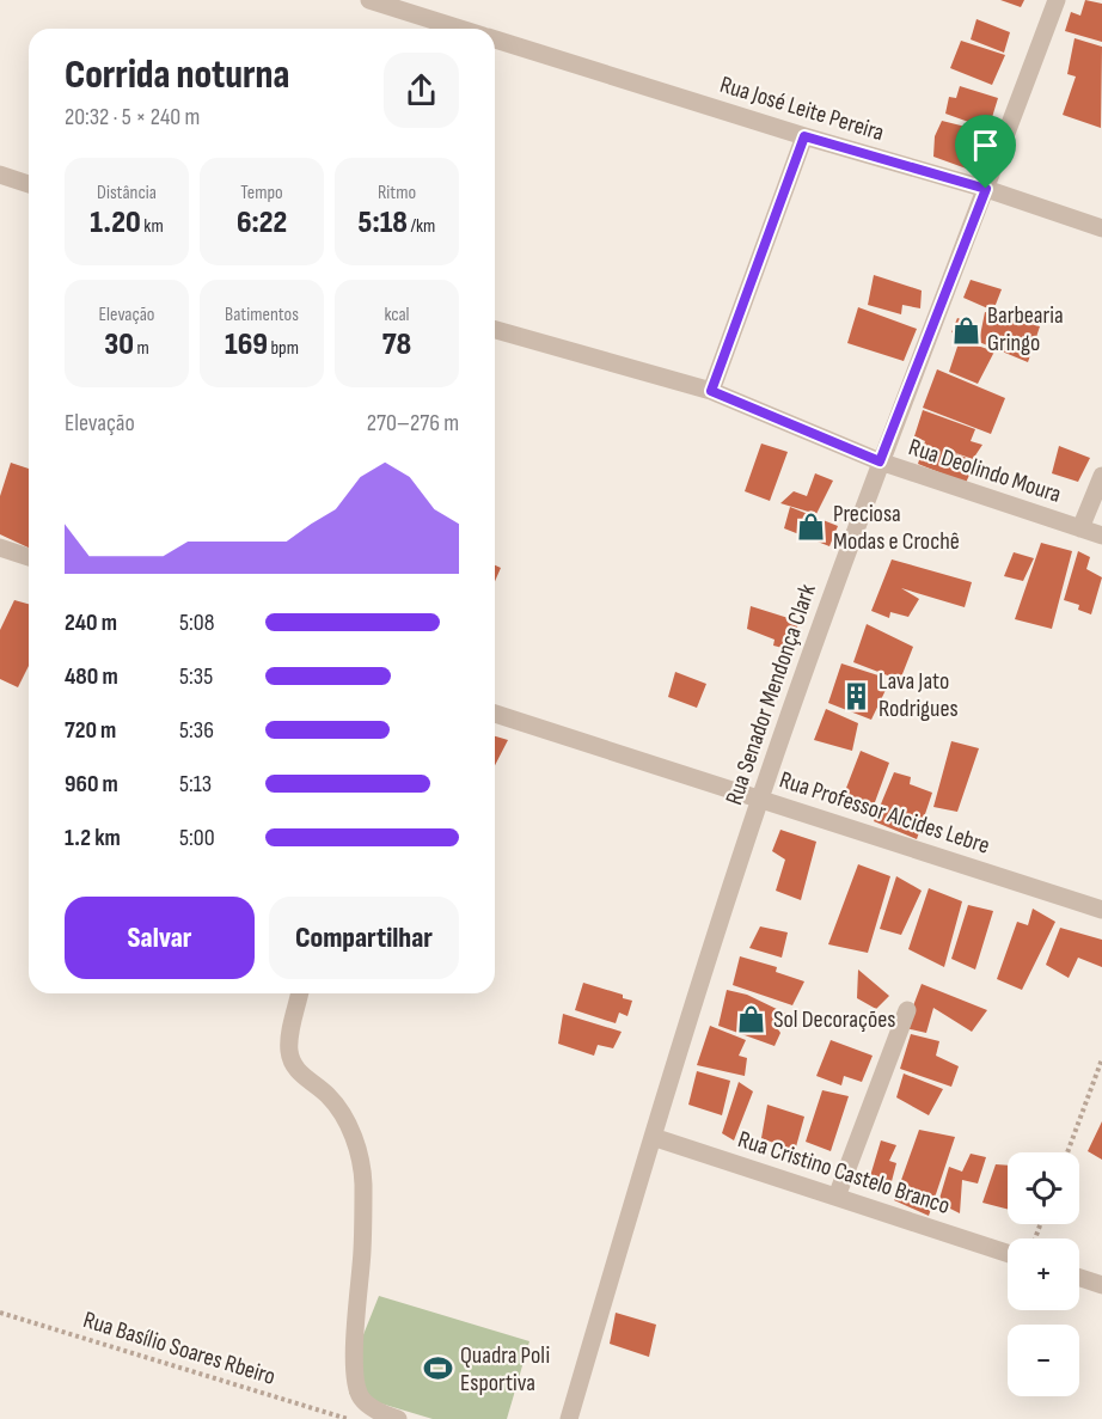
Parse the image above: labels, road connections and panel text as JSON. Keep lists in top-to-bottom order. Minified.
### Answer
{"streets":{"street":["Rua José Leite Pereira","Rua Deolindo Moura","Rua Senador Mendonça Clark","Rua Professor Alcides Lebre","Rua Cristino Castelo Branco"],"path":["Rua Basílio Soares Rbeiro"]},"crossings":[["Rua José Leite Pereira","Rua Senador Mendonça Clark"],["Rua Deolindo Moura","Rua Senador Mendonça Clark"],["Rua Senador Mendonça Clark","Rua Professor Alcides Lebre"],["Rua Senador Mendonça Clark","Rua Cristino Castelo Branco"]],"places":{"shop":["Barbearia Gringo","Preciosa Modas e Crochê","Sol Decorações"],"building":["Lava Jato Rodrigues"],"sports":["Quadra Poli Esportiva"]},"page":{"heading":["Corrida noturna","20:32 · 5 × 240 m"],"stats":[["Distância","1.20 km"],["Tempo","6:22"],["Ritmo","5:18 /km"],["Elevação","30 m"],["Batimentos","169 bpm"],["kcal","78"]],"chart":["Elevação","270–276 m"],"list":[{"name":"240 m","note":"5:08"},{"name":"480 m","note":"5:35"},{"name":"720 m","note":"5:36"},{"name":"960 m","note":"5:13"},{"name":"1.2 km","note":"5:00"}],"buttons":["Salvar","Compartilhar"],"map_buttons":["+","−"]}}
